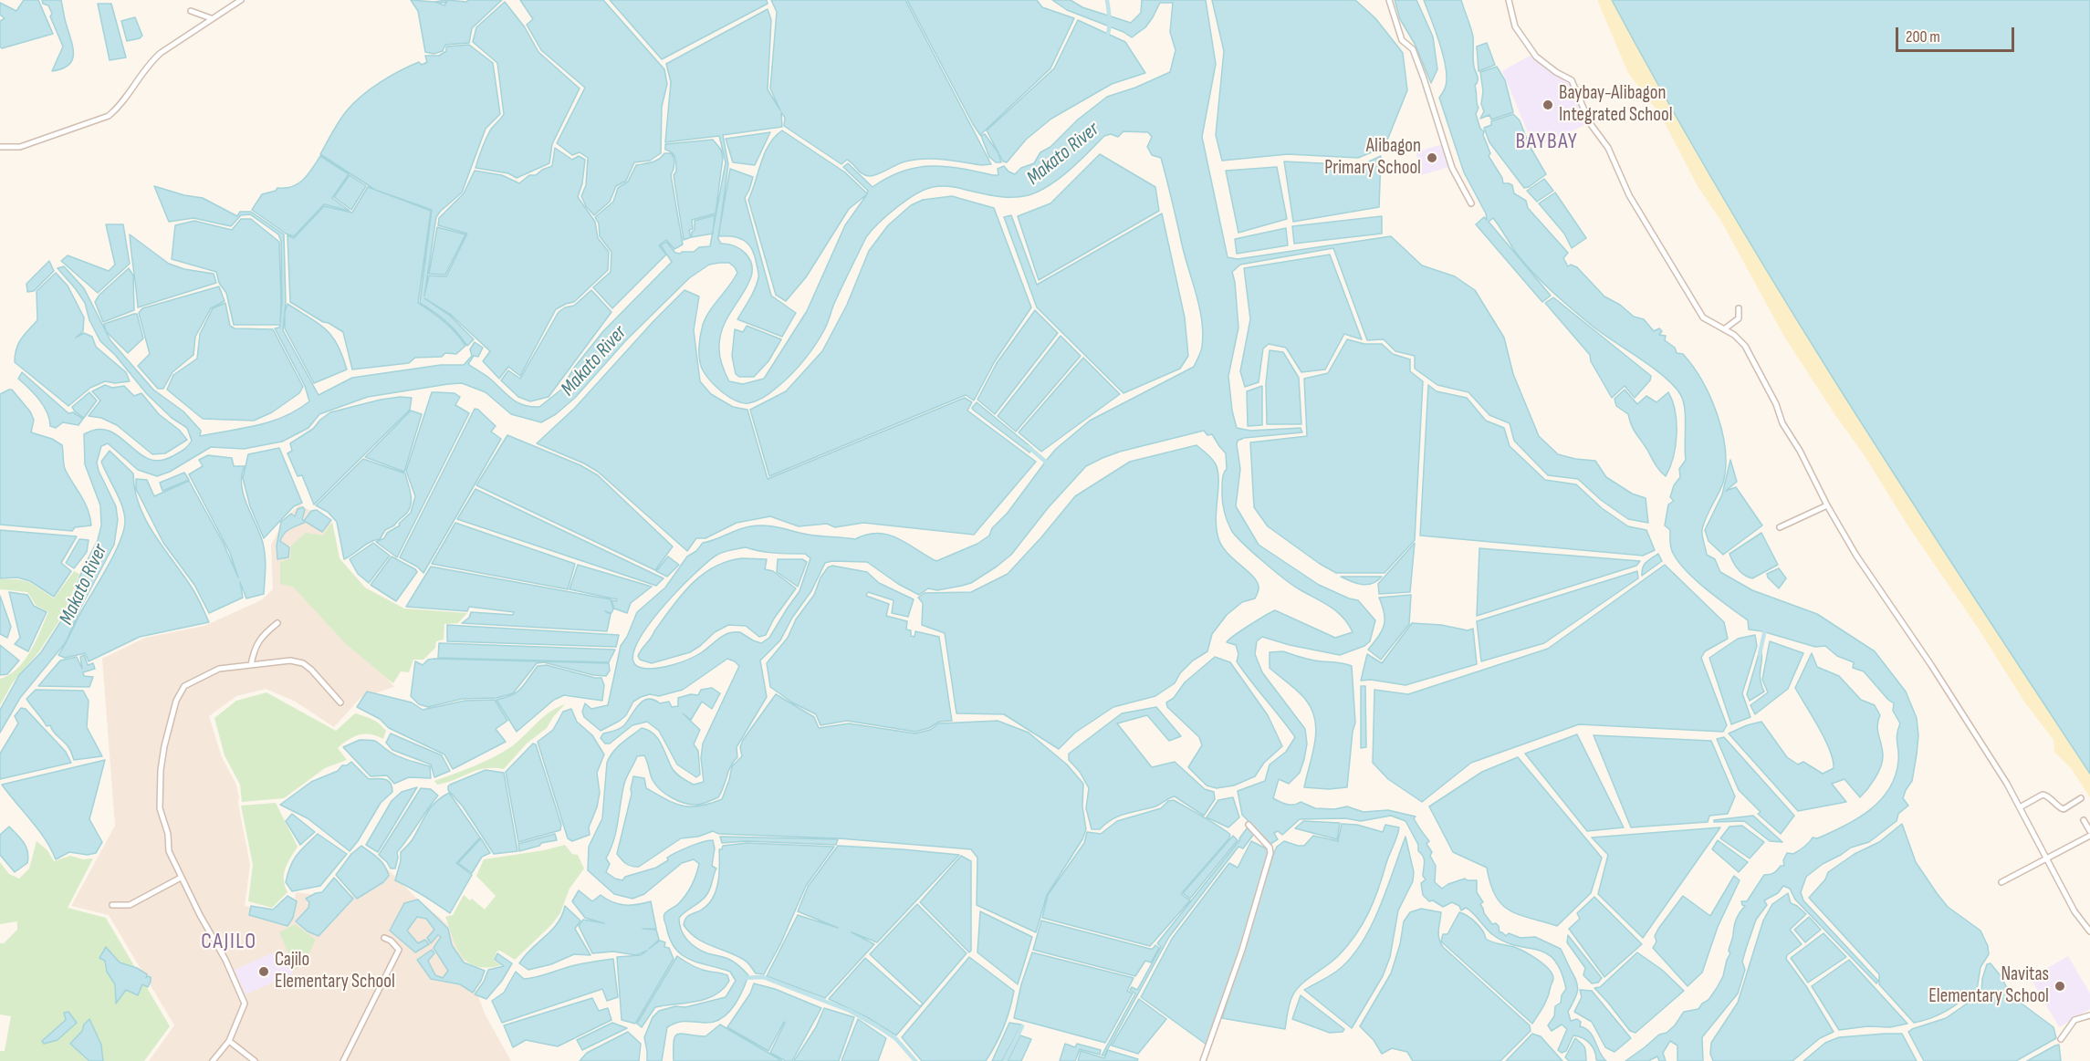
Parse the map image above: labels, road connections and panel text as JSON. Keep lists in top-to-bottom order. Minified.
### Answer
{"districts":["BAYBAY","CAJILO"],"water":["Makato River"],"places":["Baybay-Alibagon Integrated School","Alibagon Primary School","Cajilo Elementary School","Navitas Elementary School"],"scale_bar":"200 m"}
